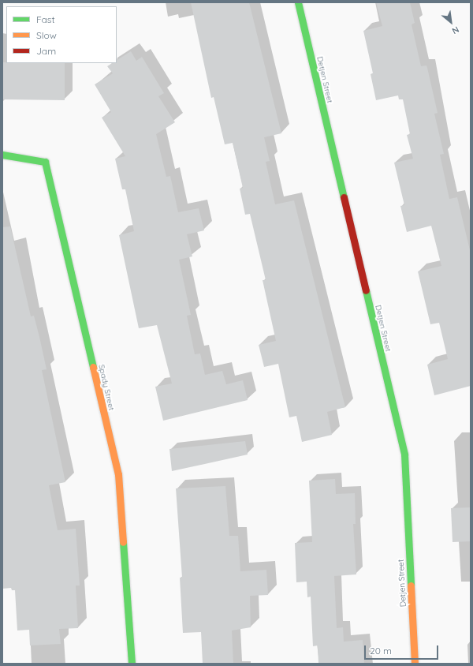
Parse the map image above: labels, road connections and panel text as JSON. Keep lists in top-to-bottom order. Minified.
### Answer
{"streets":{"street":["Detjen Street","Spady Street"]},"legend":["Fast","Slow","Jam"],"scale_bar":"20 m","north":"bottom right"}
